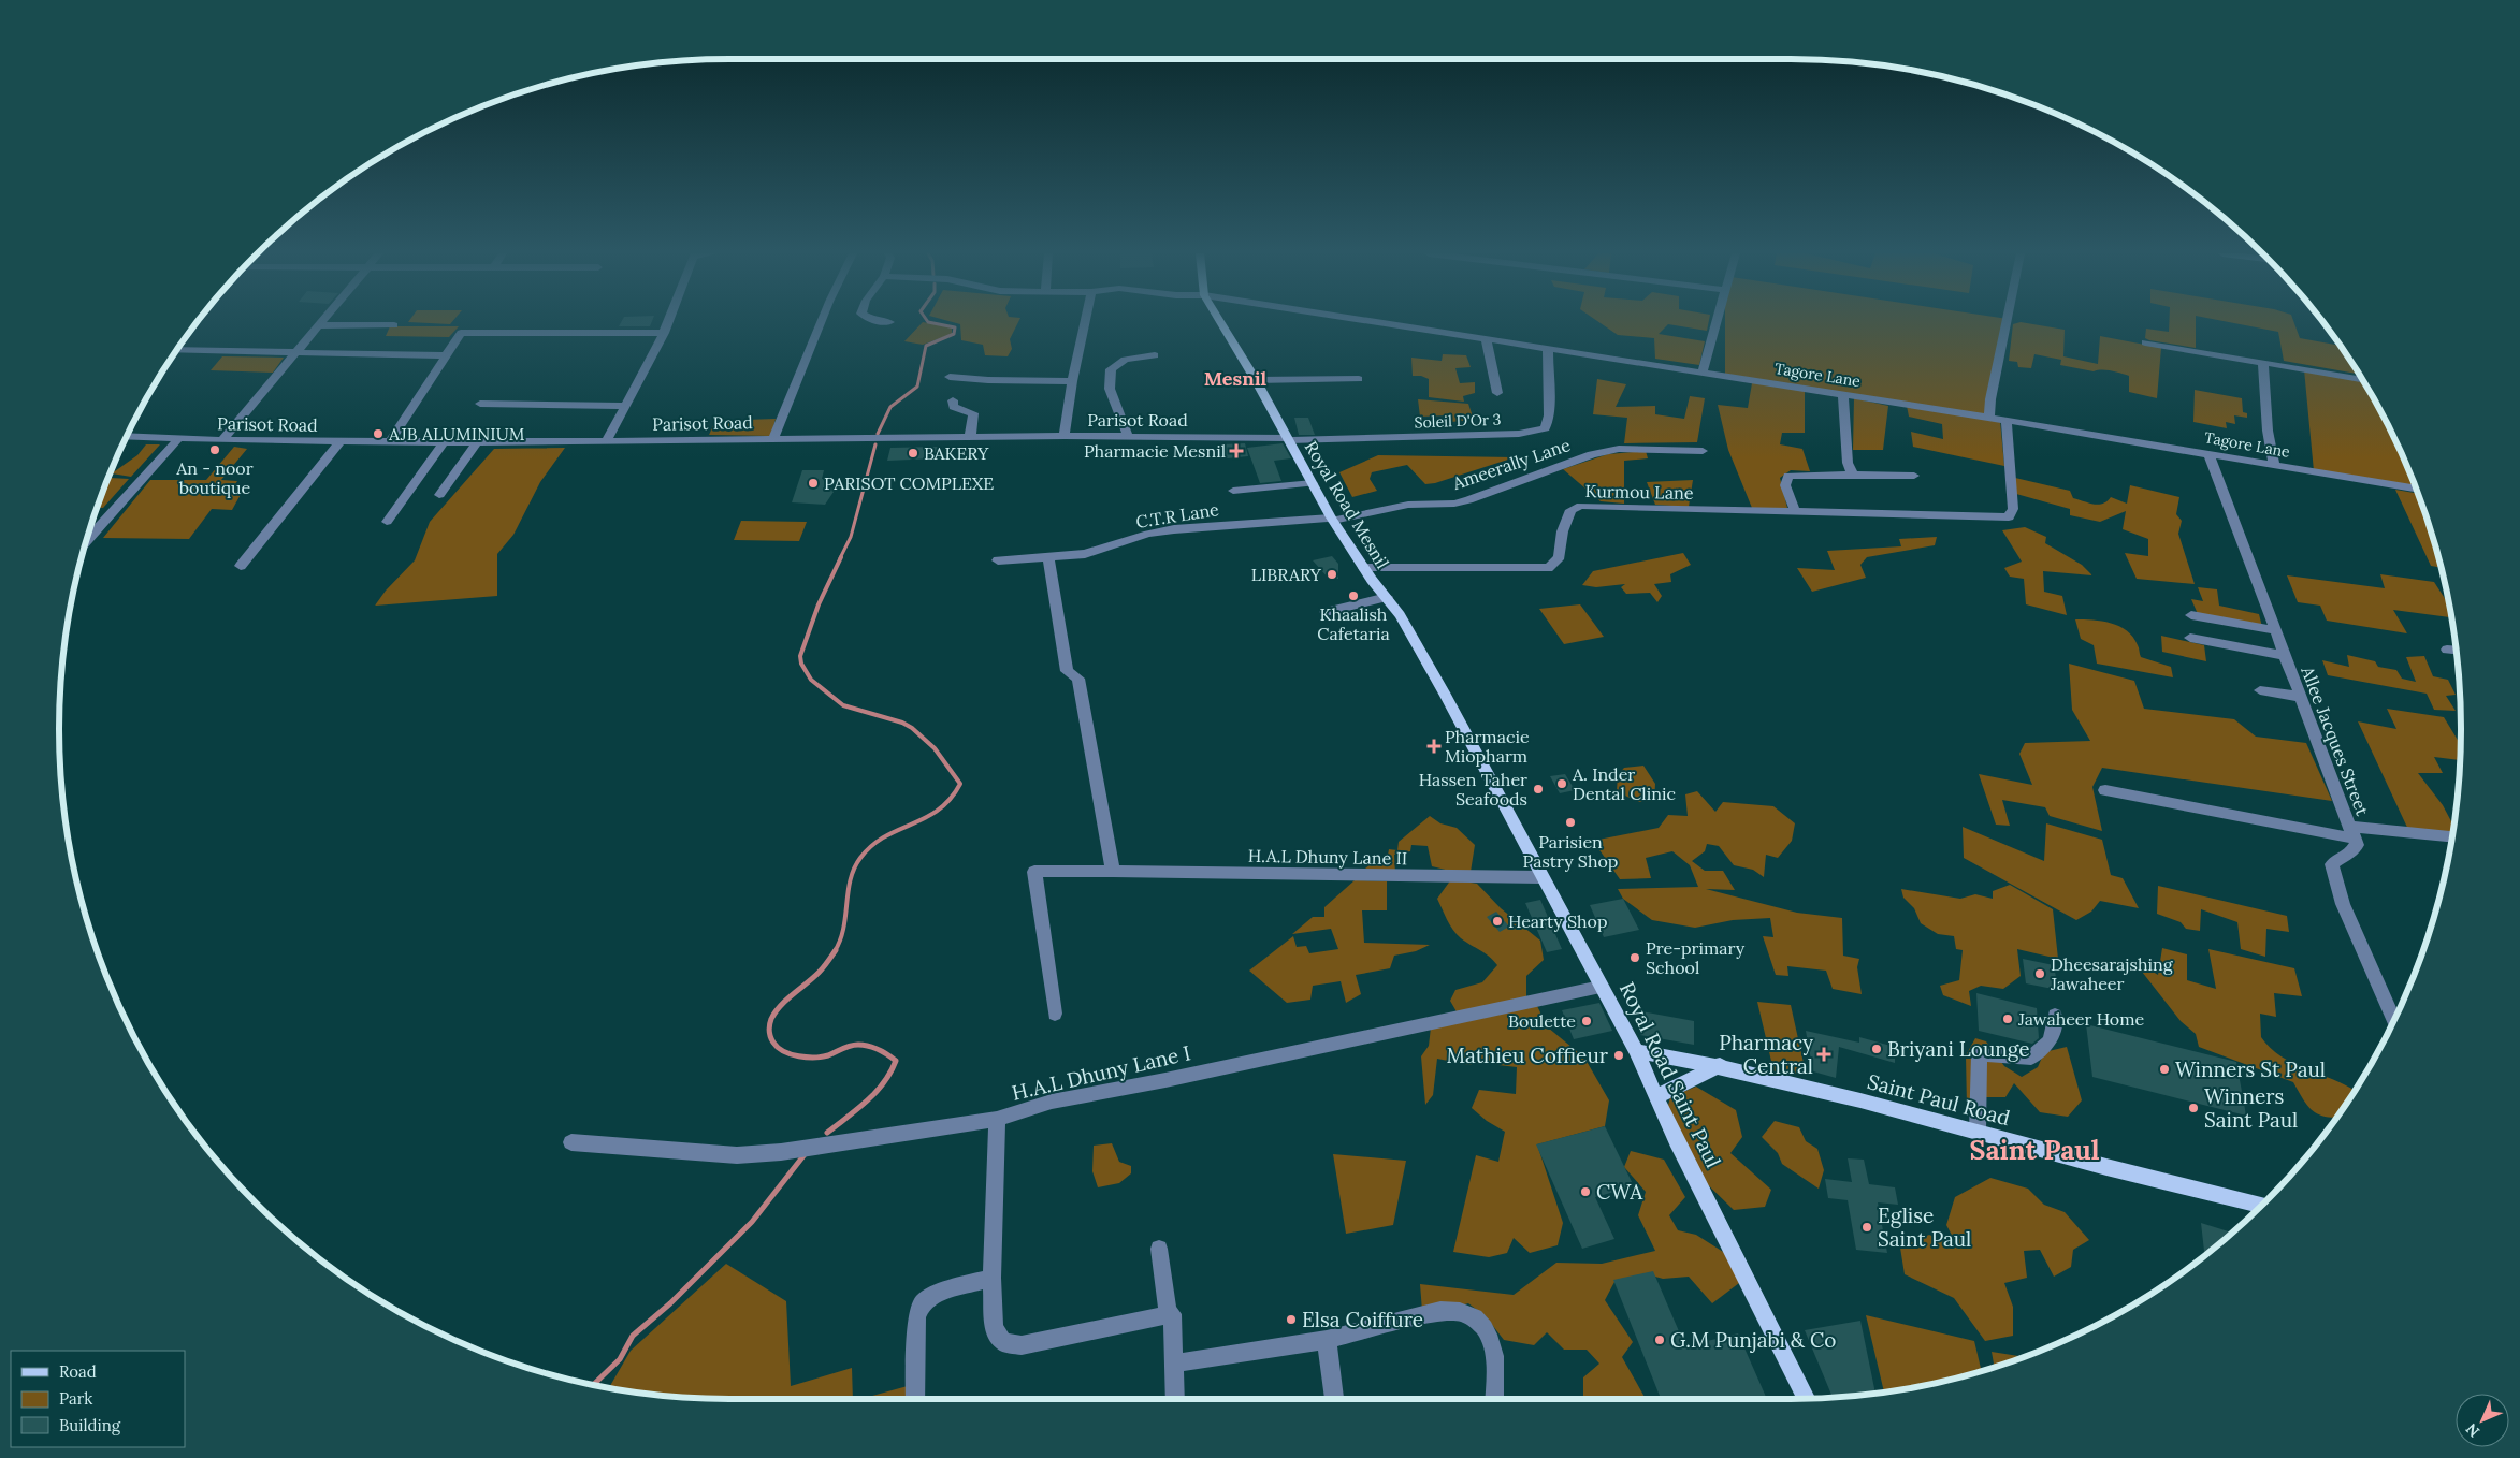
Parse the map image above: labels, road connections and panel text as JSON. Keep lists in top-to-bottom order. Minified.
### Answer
{"streets":{"main road":["Royal Road Mesnil","Royal Road Saint Paul","Saint Paul Road"],"street":["Tagore Lane","Parisot Road","Soleil D'Or 3","Ameerally Lane","Kurmou Lane","C.T.R Lane","Allee Jacques Street","H.A.L Dhuny Lane II","H.A.L Dhuny Lane I"]},"crossings":[["Tagore Lane","Soleil D'Or 3"],["Tagore Lane","Kurmou Lane"],["Tagore Lane","Allee Jacques Street"],["Parisot Road","Soleil D'Or 3"],["Parisot Road","Royal Road Mesnil"],["Soleil D'Or 3","Royal Road Mesnil"],["Ameerally Lane","Royal Road Mesnil"],["Ameerally Lane","C.T.R Lane"],["Kurmou Lane","Royal Road Mesnil"],["Royal Road Mesnil","C.T.R Lane"],["Royal Road Mesnil","Royal Road Saint Paul"],["H.A.L Dhuny Lane II","Royal Road Saint Paul"],["H.A.L Dhuny Lane I","Royal Road Saint Paul"],["Royal Road Saint Paul","Saint Paul Road"]],"districts":["Mesnil","Saint Paul"],"places":{"other":["AJB ALUMINIUM","An - noor boutique","BAKERY","PARISOT COMPLEXE","LIBRARY","Khaalish Cafetaria","A. Inder Dental Clinic","Hassen Taher Seafoods","Parisien Pastry Shop","Hearty Shop","Pre-primary School","Dheesarajshing Jawaheer","Jawaheer Home","Boulette","Briyani Lounge","Mathieu Coffieur","Winners St Paul","Winners Saint Paul","CWA","Eglise Saint Paul","Elsa Coiffure","G.M Punjabi & Co"],"health":["Pharmacie Mesnil","Pharmacie Miopharm","Pharmacy Central"]},"legend":["Road","Park","Building"],"north":"bottom left"}
